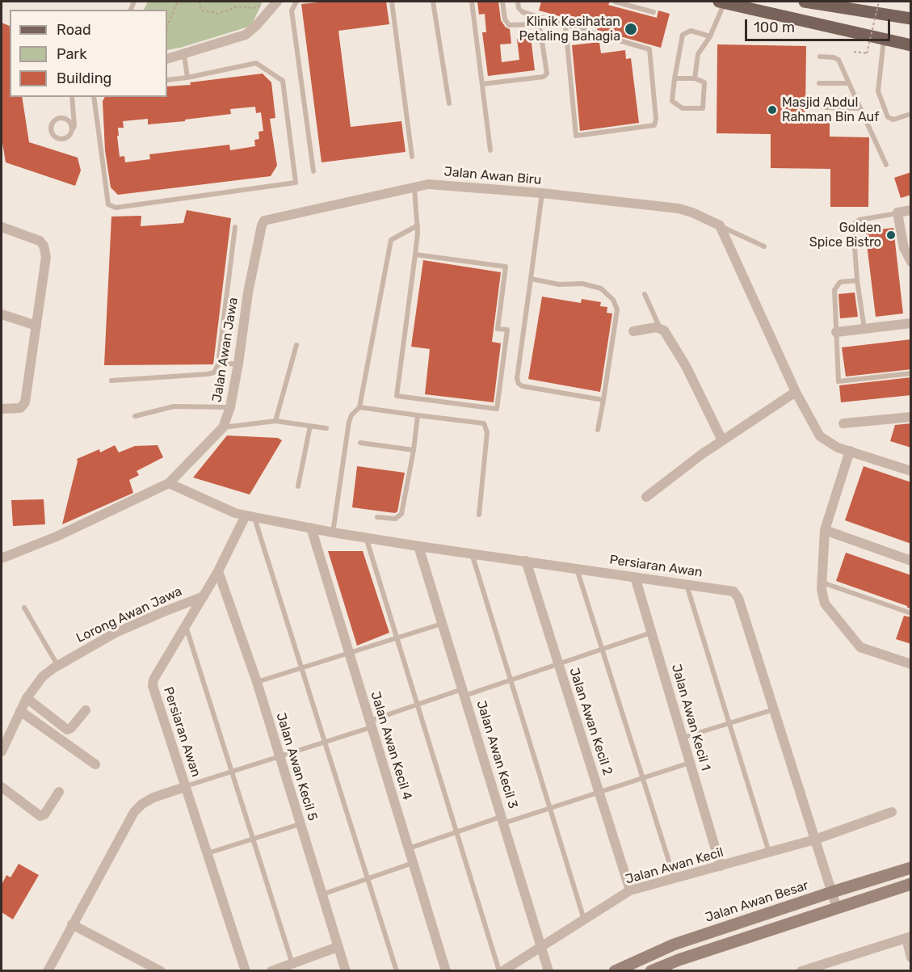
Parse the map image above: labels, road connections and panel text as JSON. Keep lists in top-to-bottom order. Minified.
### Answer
{"streets":{"main road":["Jalan Awan Besar"],"street":["Jalan Awan Biru","Jalan Awan Jawa","Persiaran Awan","Lorong Awan Jawa","Jalan Awan Kecil 1","Jalan Awan Kecil 2","Jalan Awan Kecil 4","Jalan Awan Kecil 3","Jalan Awan Kecil 5","Jalan Awan Kecil"]},"crossings":[["Jalan Awan Biru","Jalan Awan Jawa"],["Jalan Awan Jawa","Persiaran Awan"],["Persiaran Awan","Lorong Awan Jawa"],["Persiaran Awan","Jalan Awan Kecil 1"],["Persiaran Awan","Jalan Awan Kecil 2"],["Persiaran Awan","Jalan Awan Kecil 4"],["Persiaran Awan","Jalan Awan Kecil 3"],["Persiaran Awan","Jalan Awan Kecil 5"],["Persiaran Awan","Jalan Awan Kecil"],["Persiaran Awan","Jalan Awan Besar"],["Jalan Awan Kecil 1","Jalan Awan Kecil"],["Jalan Awan Kecil 2","Jalan Awan Kecil"],["Jalan Awan Kecil 3","Jalan Awan Kecil"]],"places":["Klinik Kesihatan Petaling Bahagia","Masjid Abdul Rahman Bin Auf","Golden Spice Bistro"],"legend":["Road","Park","Building"],"scale_bar":"100 m"}
